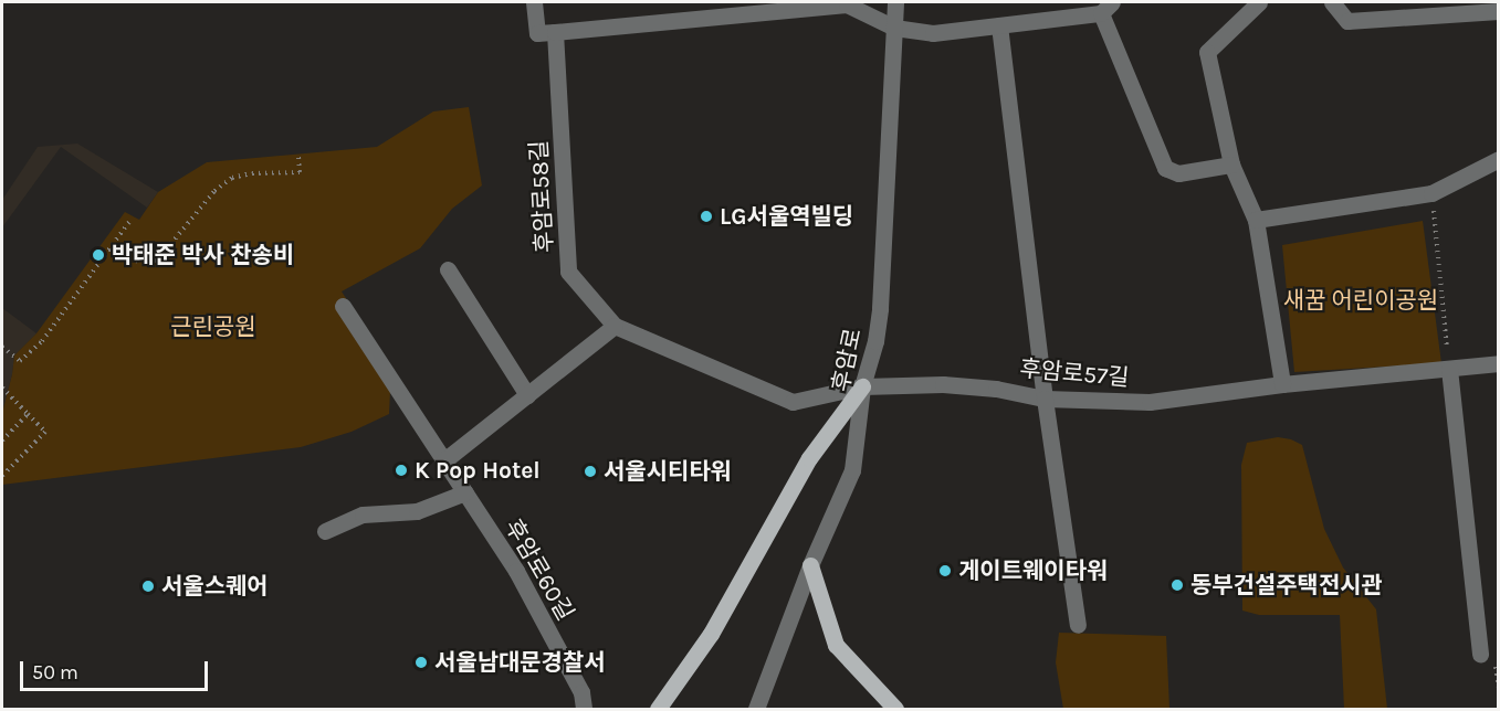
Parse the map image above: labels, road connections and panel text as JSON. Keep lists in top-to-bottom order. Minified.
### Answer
{"streets":{"street":["후암로58길","후암로","후암로57길","후암로60길"]},"crossings":[["후암로58길","후암로"],["후암로58길","후암로57길"],["후암로","후암로57길"]],"parks":["새꿈 어린이공원","근린공원"],"places":["LG서울역빌딩","박태준 박사 찬송비","K Pop Hotel","서울시티타워","게이트웨이타워","동부건설주택전시관","서울스퀘어","서울남대문경찰서"],"scale_bar":"50 m"}
